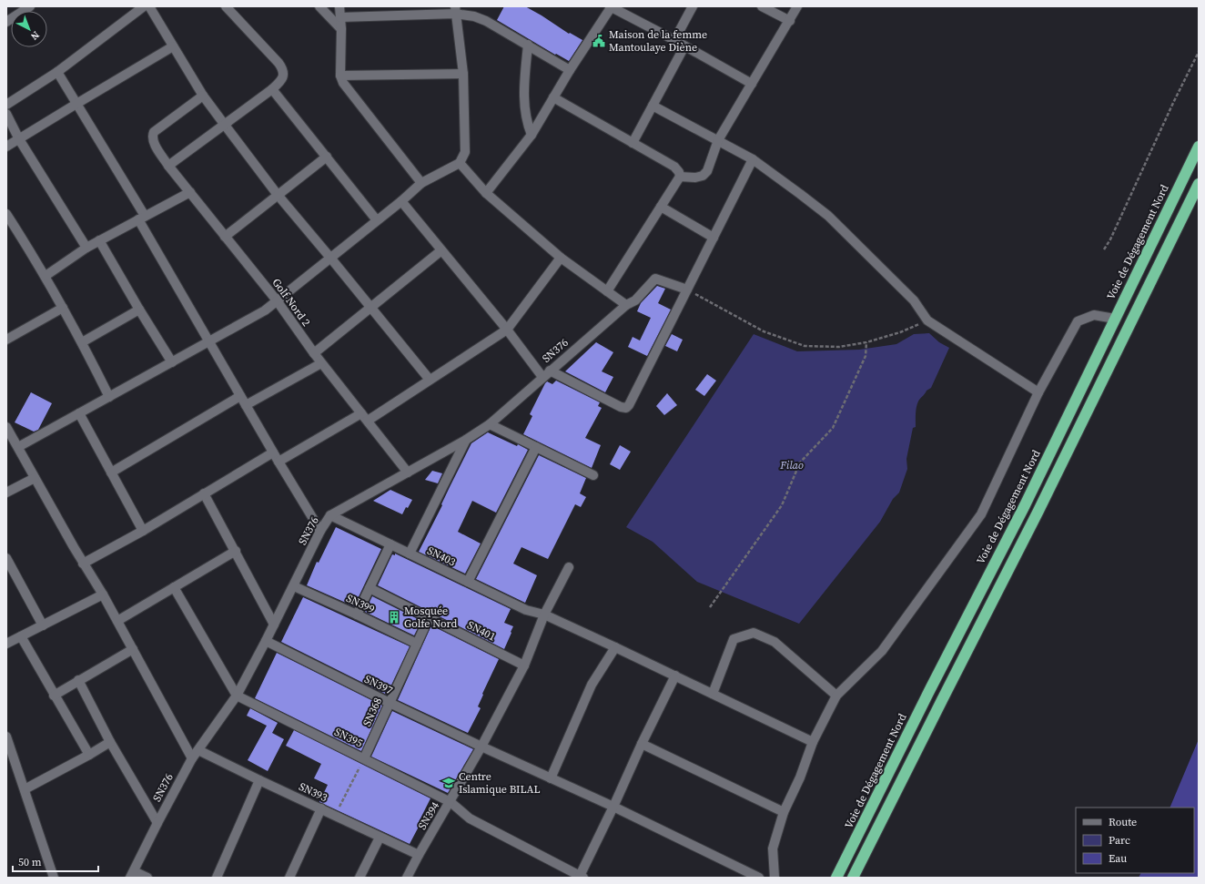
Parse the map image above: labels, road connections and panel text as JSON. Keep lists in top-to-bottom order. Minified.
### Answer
{"streets":{"highway":["Voie de Dégagement Nord"],"street":["Golf Nord 2","SN376","SN403","SN399","SN401","SN397","SN368","SN395","SN393","SN394"]},"crossings":[["Golf Nord 2","SN376"],["SN376","SN403"],["SN376","SN399"],["SN376","SN397"],["SN376","SN395"],["SN376","SN393"],["SN403","SN394"],["SN399","SN368"],["SN401","SN368"],["SN401","SN394"],["SN397","SN368"],["SN397","SN394"],["SN368","SN395"],["SN395","SN394"],["SN393","SN394"]],"parks":["Filao"],"places":{"public building":["Maison de la femme Mantoulaye Diène"],"building":["Mosquée Golfe Nord"],"school or university":["Centre Islamique BILAL"]},"legend":["Route","Parc","Eau"],"scale_bar":"50 m","north":"bottom right"}
